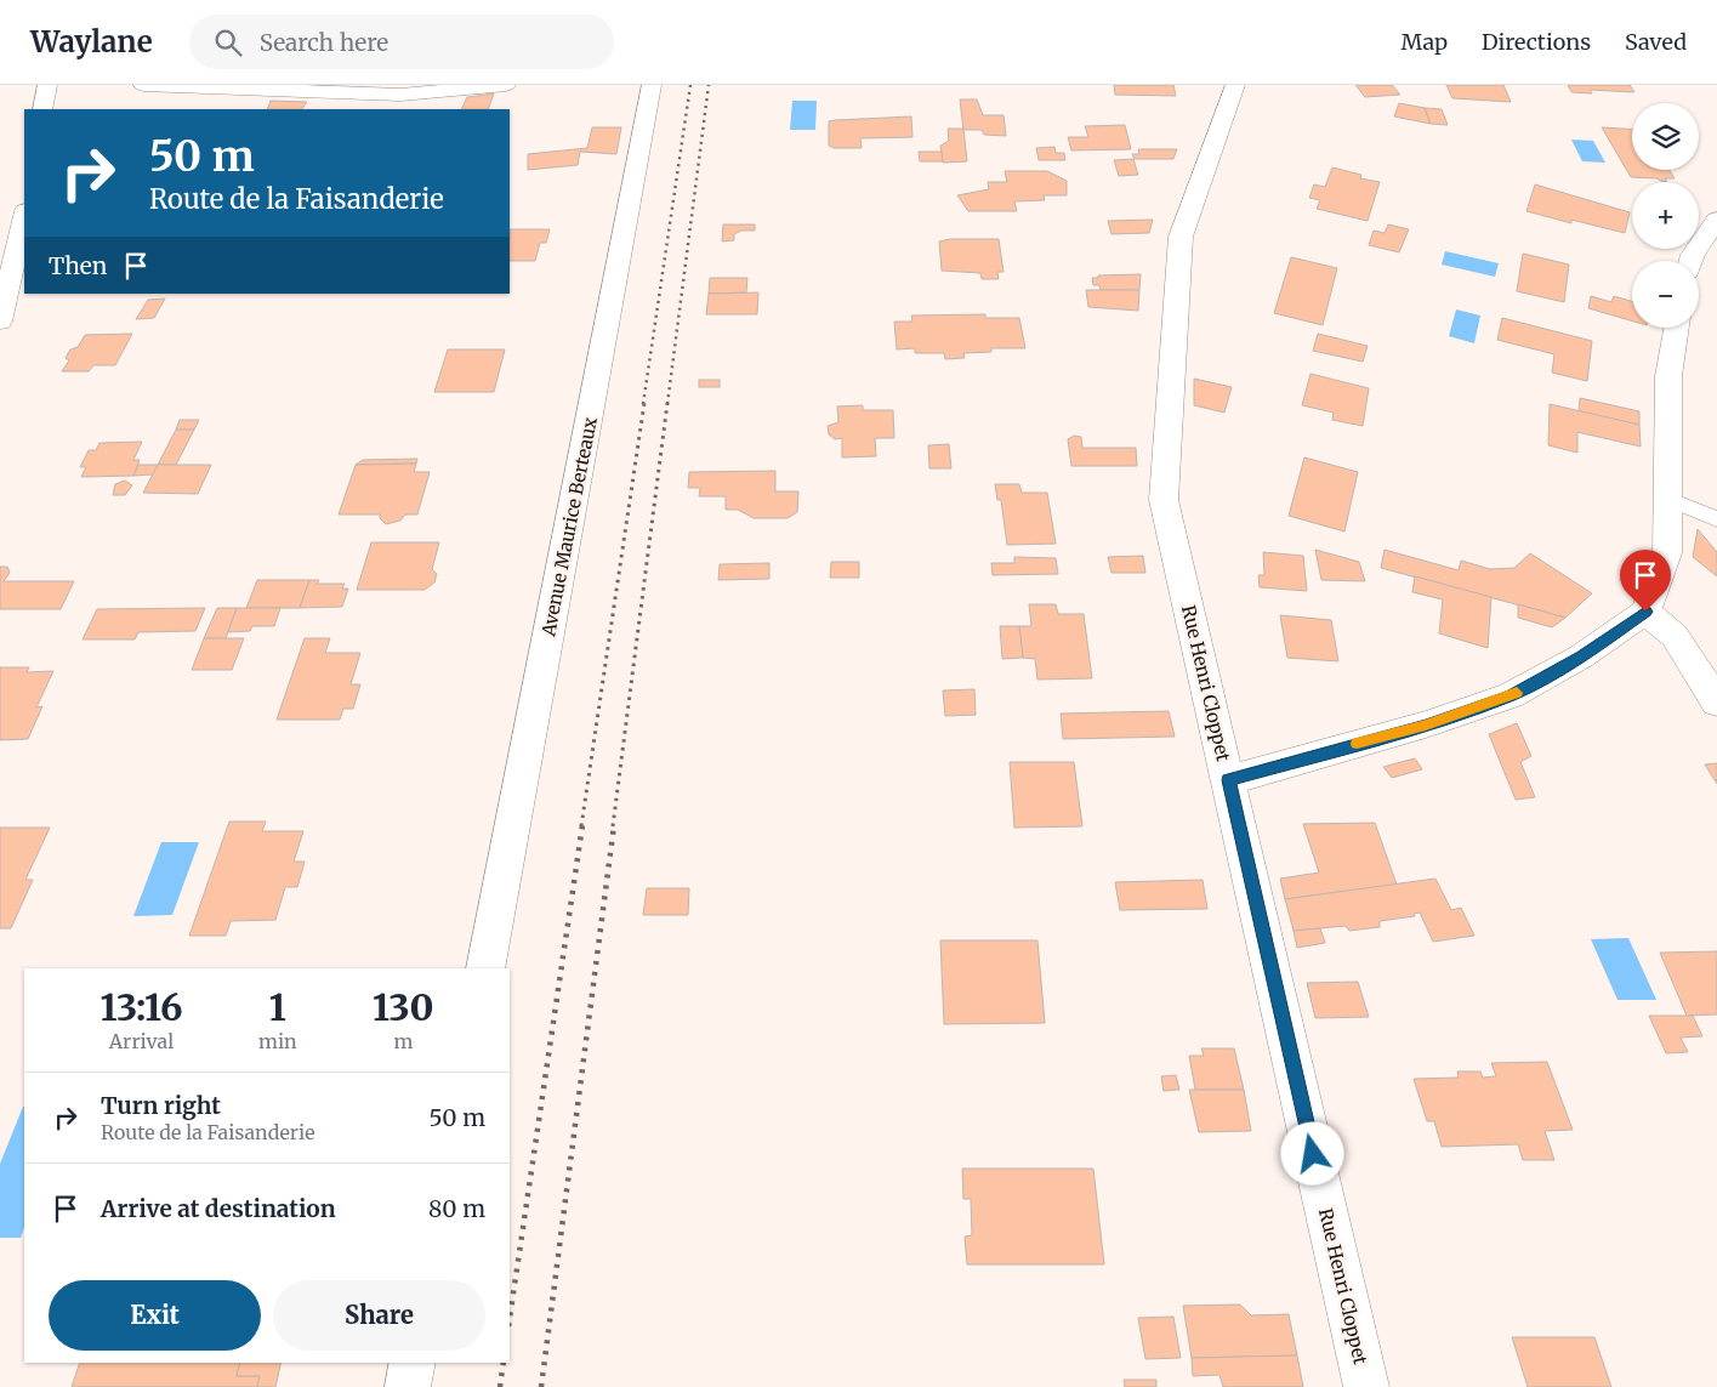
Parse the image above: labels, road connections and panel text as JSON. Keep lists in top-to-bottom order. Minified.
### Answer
{"streets":{"street":["Avenue Maurice Berteaux","Rue Henri Cloppet"]},"page":{"header":"Waylane","search":"Search here","nav":["Map","Directions","Saved"],"map_buttons":["+","−"],"turn":["50 m","Route de la Faisanderie"],"then":"Then","eta":["13:16","Arrival","1","min","130","m"],"list":[{"name":"Turn right","note":"Route de la Faisanderie","value":"50 m"},{"name":"Arrive at destination","value":"80 m"}],"buttons":["Exit","Share"]}}
